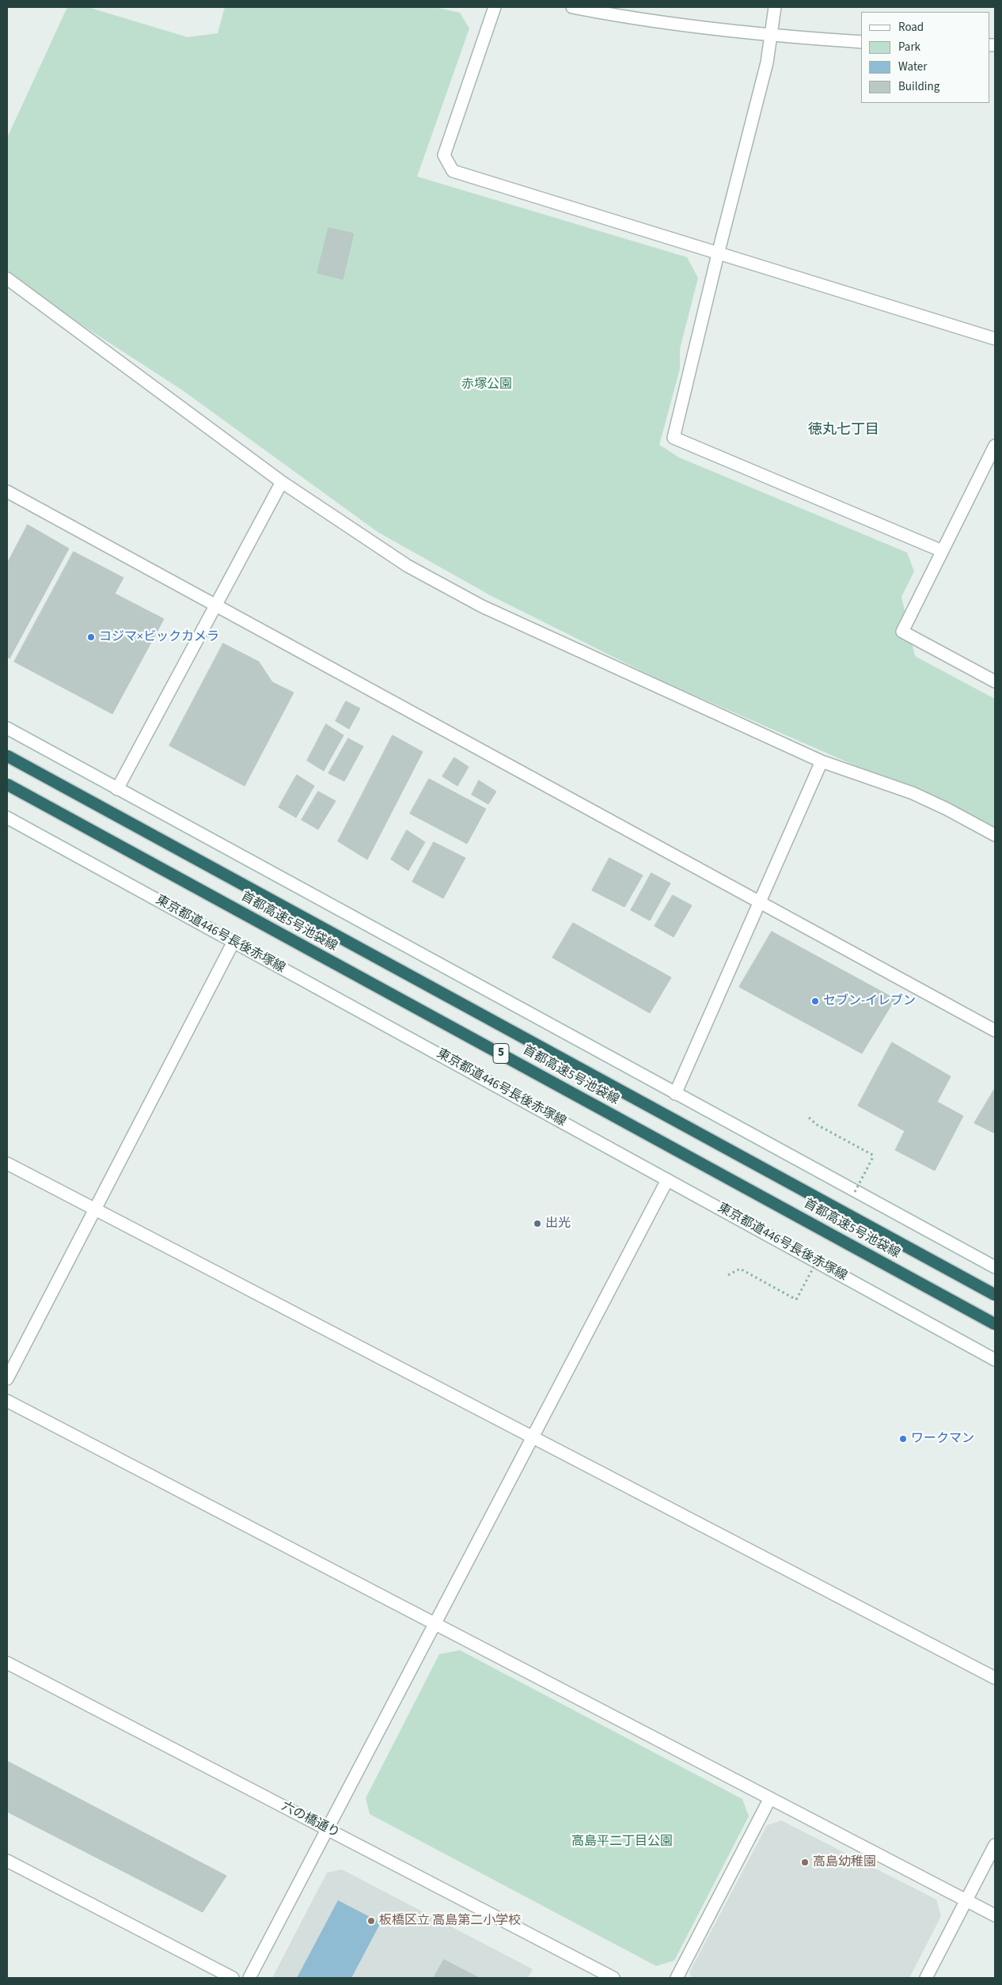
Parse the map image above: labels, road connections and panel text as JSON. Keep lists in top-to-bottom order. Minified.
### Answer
{"streets":{"highway":["首都高速5号池袋線","5"],"street":["東京都道446号長後赤塚線","六の橋通り"]},"districts":["徳丸七丁目"],"parks":["赤塚公園","高島平二丁目公園"],"places":["コジマ×ビックカメラ","セブン-イレブン","出光","ワークマン","高島幼稚園","板橋区立 高島第二小学校"],"legend":["Road","Park","Water","Building"]}
